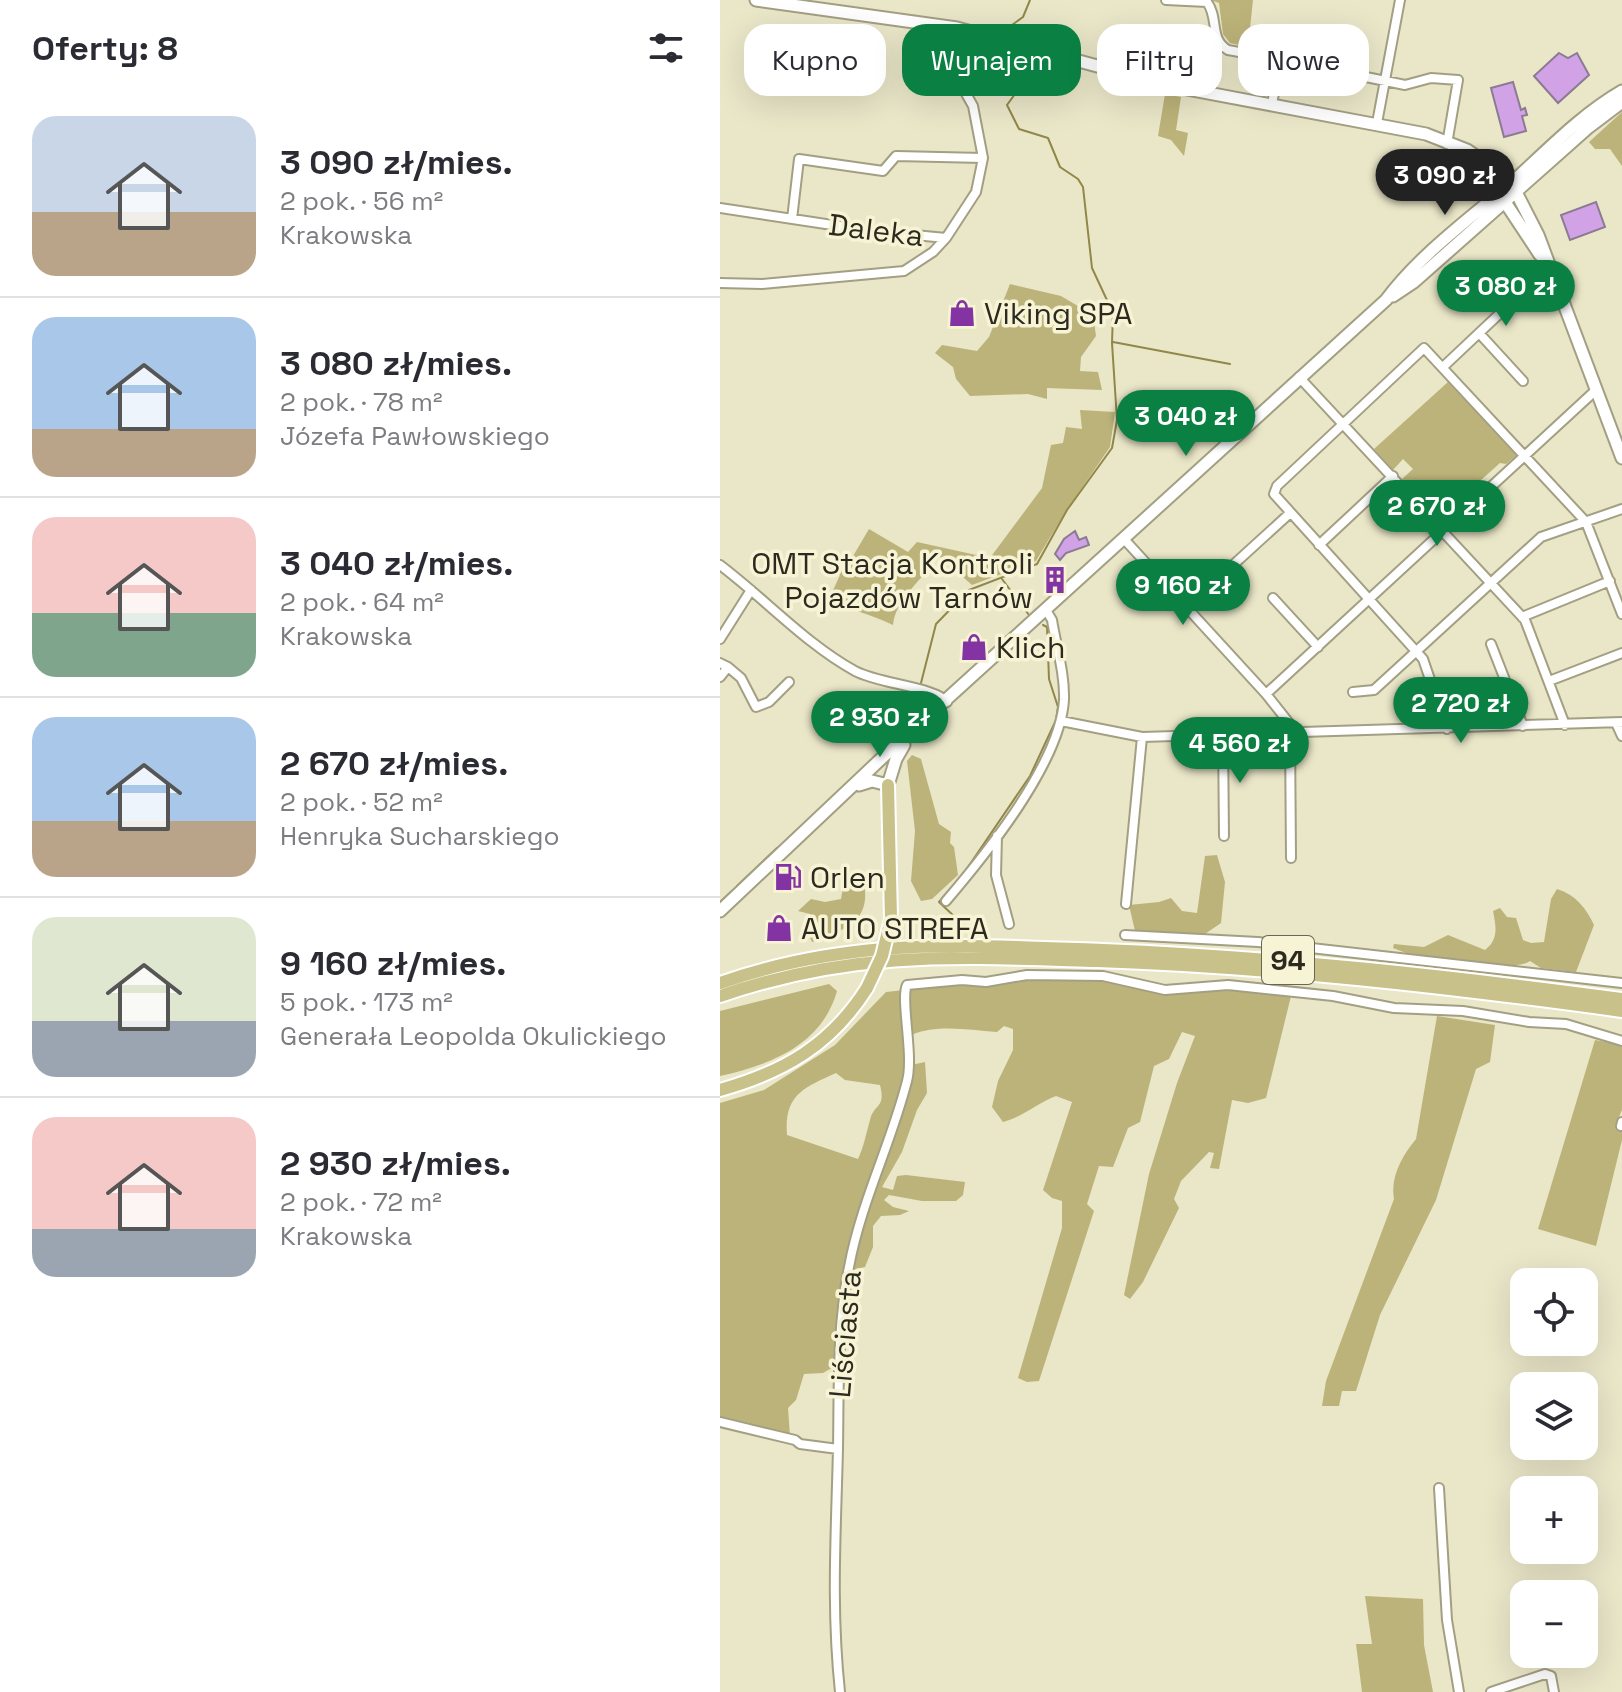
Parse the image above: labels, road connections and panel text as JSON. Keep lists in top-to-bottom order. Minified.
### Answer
{"streets":{"main road":["94"],"street":["Daleka","Liściasta"]},"places":{"shop":["Viking SPA","Klich","AUTO STREFA"],"building":["OMT Stacja Kontroli Pojazdów Tarnów"],"fuel station":["Orlen"]},"page":{"heading":"Oferty: 8","chip":["Kupno","Wynajem","Filtry","Nowe"],"list":[{"name":"3 090 zł/mies.","note":"2 pok. · 56 m² · Krakowska"},{"name":"3 080 zł/mies.","note":"2 pok. · 78 m² · Józefa Pawłowskiego"},{"name":"3 040 zł/mies.","note":"2 pok. · 64 m² · Krakowska"},{"name":"2 670 zł/mies.","note":"2 pok. · 52 m² · Henryka Sucharskiego"},{"name":"9 160 zł/mies.","note":"5 pok. · 173 m² · Generała Leopolda Okulickiego"},{"name":"2 930 zł/mies.","note":"2 pok. · 72 m² · Krakowska"}],"price":["3 090 zł","3 080 zł","3 040 zł","2 670 zł","9 160 zł","2 720 zł","2 930 zł","4 560 zł"],"map_buttons":["+","−"]}}
